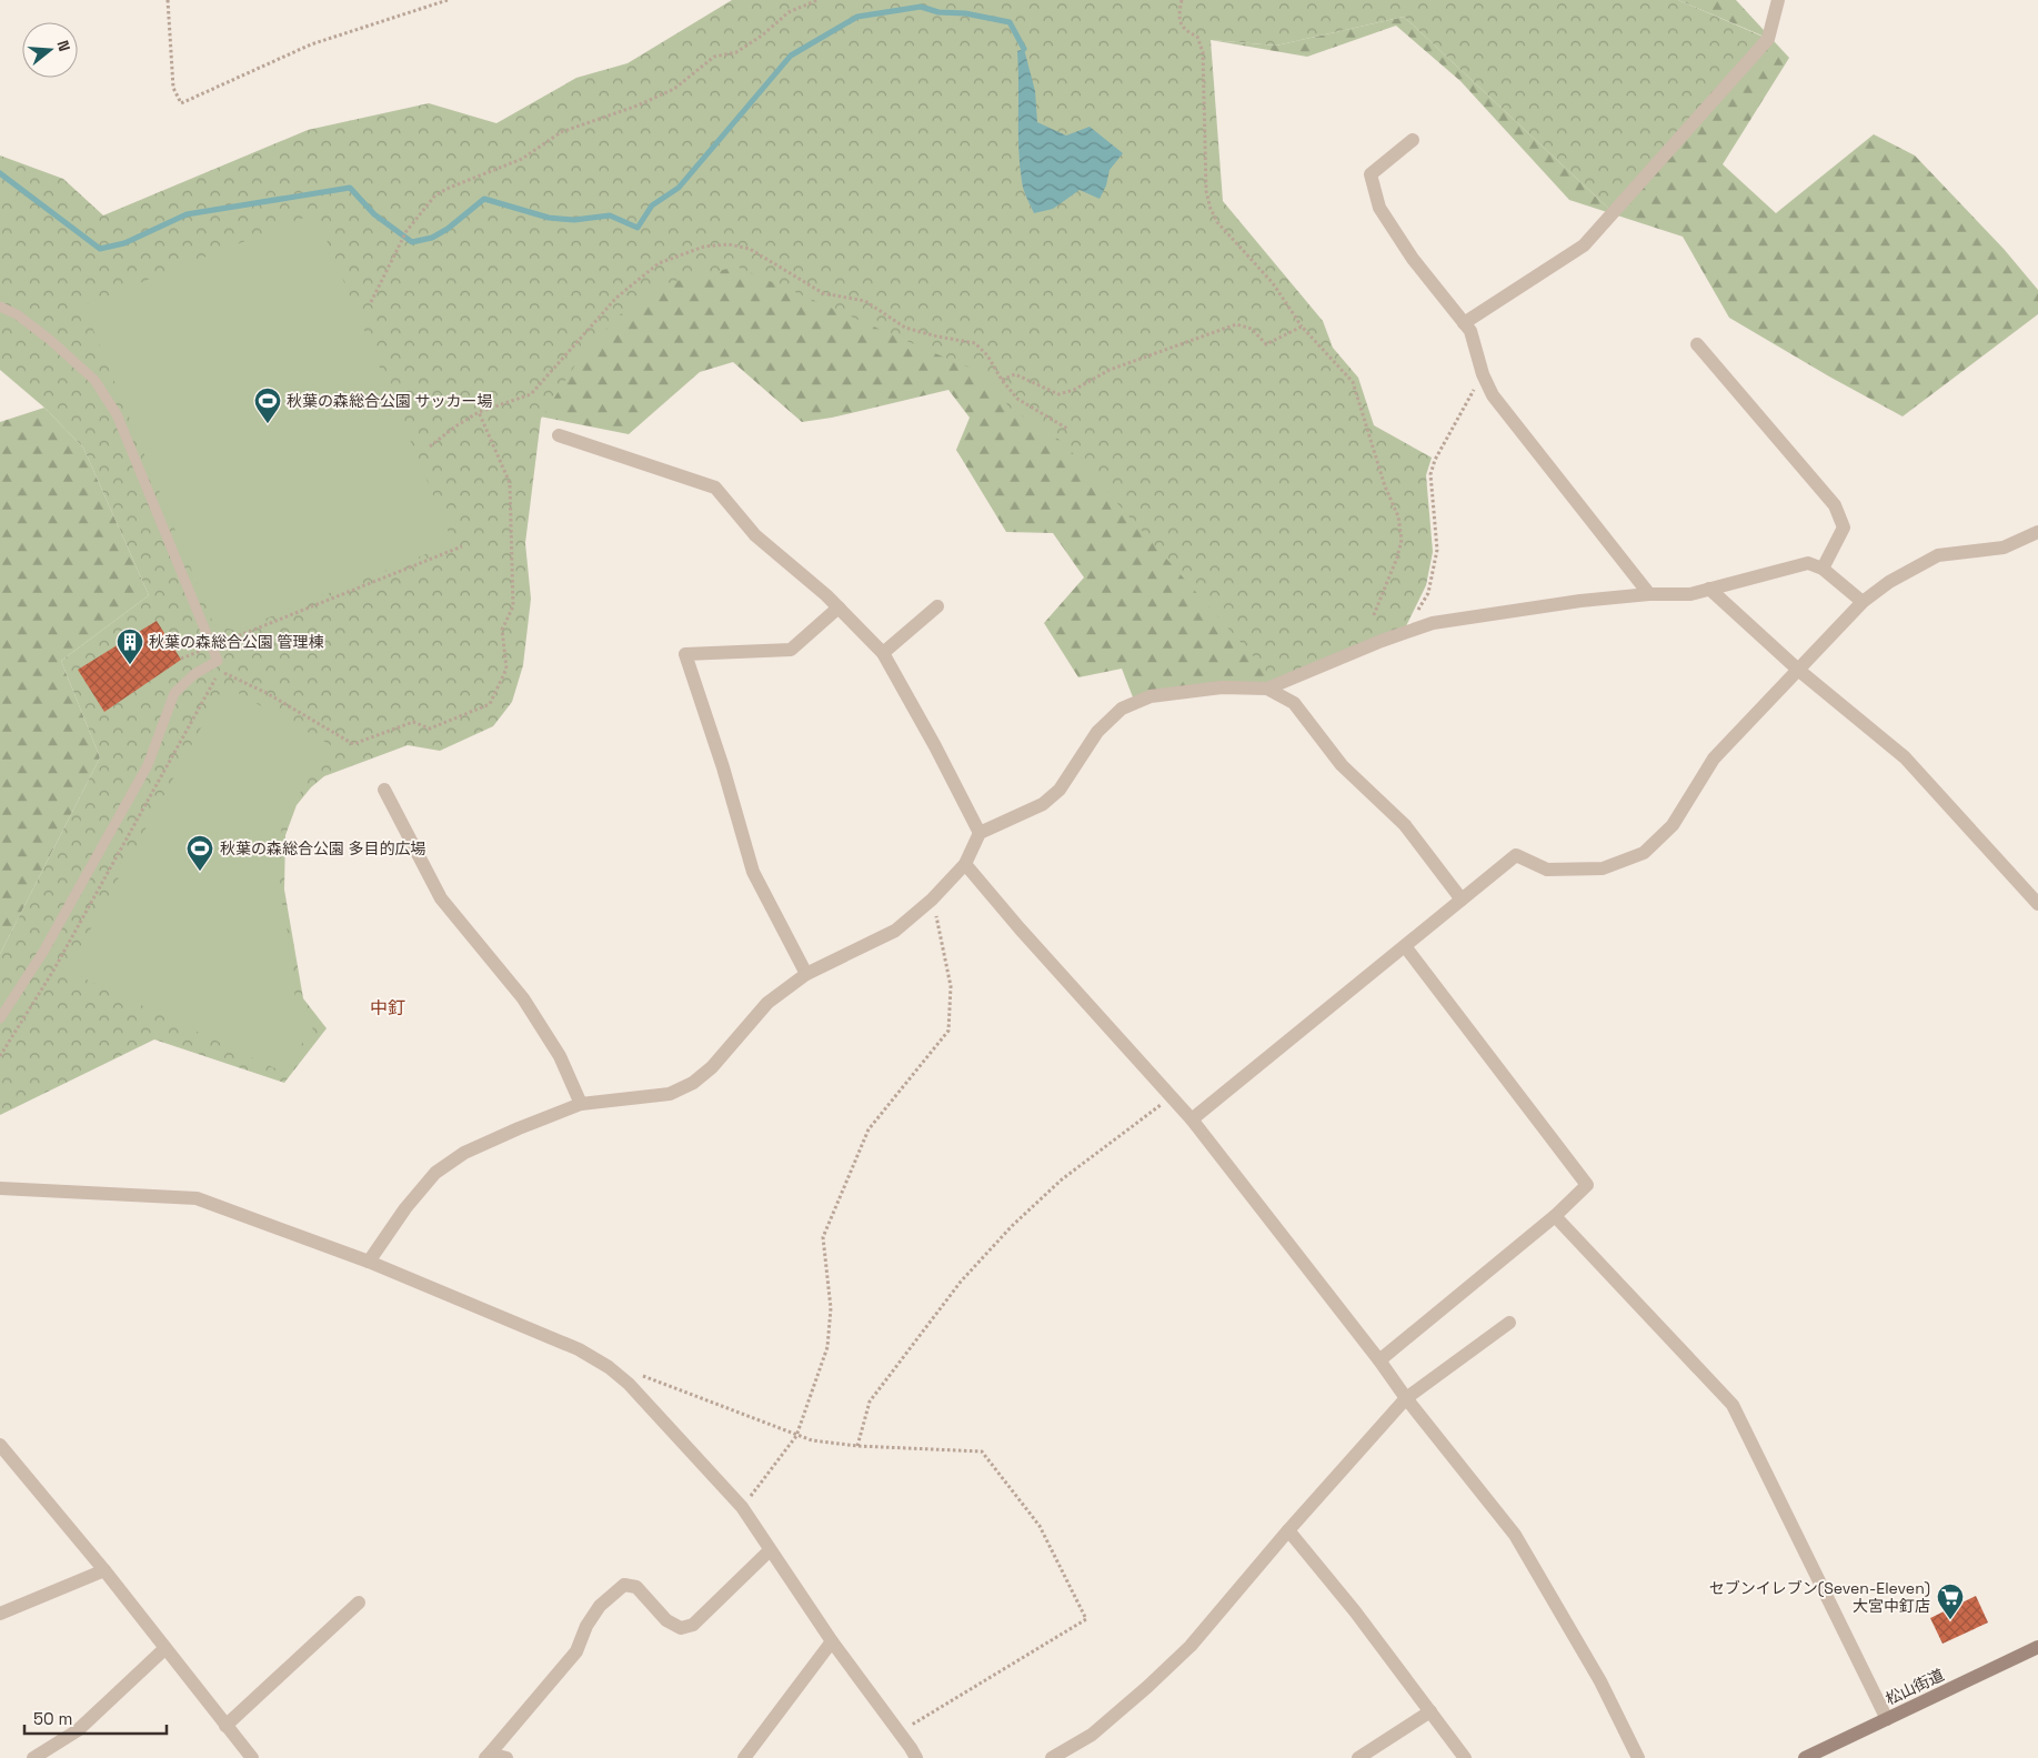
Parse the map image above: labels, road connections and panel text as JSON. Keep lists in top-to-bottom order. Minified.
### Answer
{"streets":{"main road":["松山街道"]},"districts":["中釘"],"places":{"sports":["秋葉の森総合公園 サッカー場","秋葉の森総合公園 多目的広場"],"building":["秋葉の森総合公園 管理棟"],"supermarket":["セブンイレブン(Seven-Eleven) 大宮中釘店"]},"scale_bar":"50 m","north":"right"}
